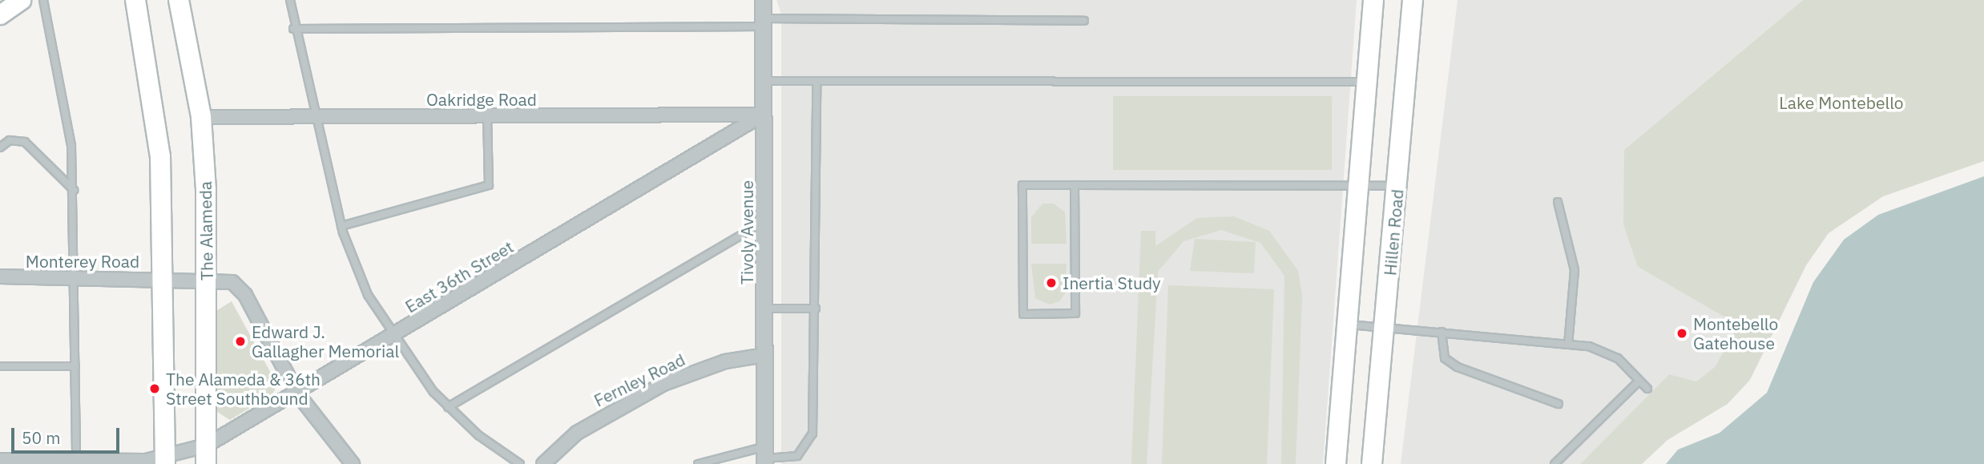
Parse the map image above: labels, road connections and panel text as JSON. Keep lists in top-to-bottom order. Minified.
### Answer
{"streets":{"main road":["The Alameda","Hillen Road"],"street":["Oakridge Road","Tivoly Avenue","Monterey Road","East 36th Street","Fernley Road"]},"crossings":[["Oakridge Road","The Alameda"],["Oakridge Road","Tivoly Avenue"],["Oakridge Road","East 36th Street"],["The Alameda","Monterey Road"],["The Alameda","East 36th Street"],["Tivoly Avenue","East 36th Street"],["Tivoly Avenue","Fernley Road"],["Monterey Road","East 36th Street"]],"parks":["Lake Montebello"],"places":["Inertia Study","Montebello Gatehouse","Edward J. Gallagher Memorial","The Alameda & 36th Street Southbound"],"scale_bar":"50 m"}
